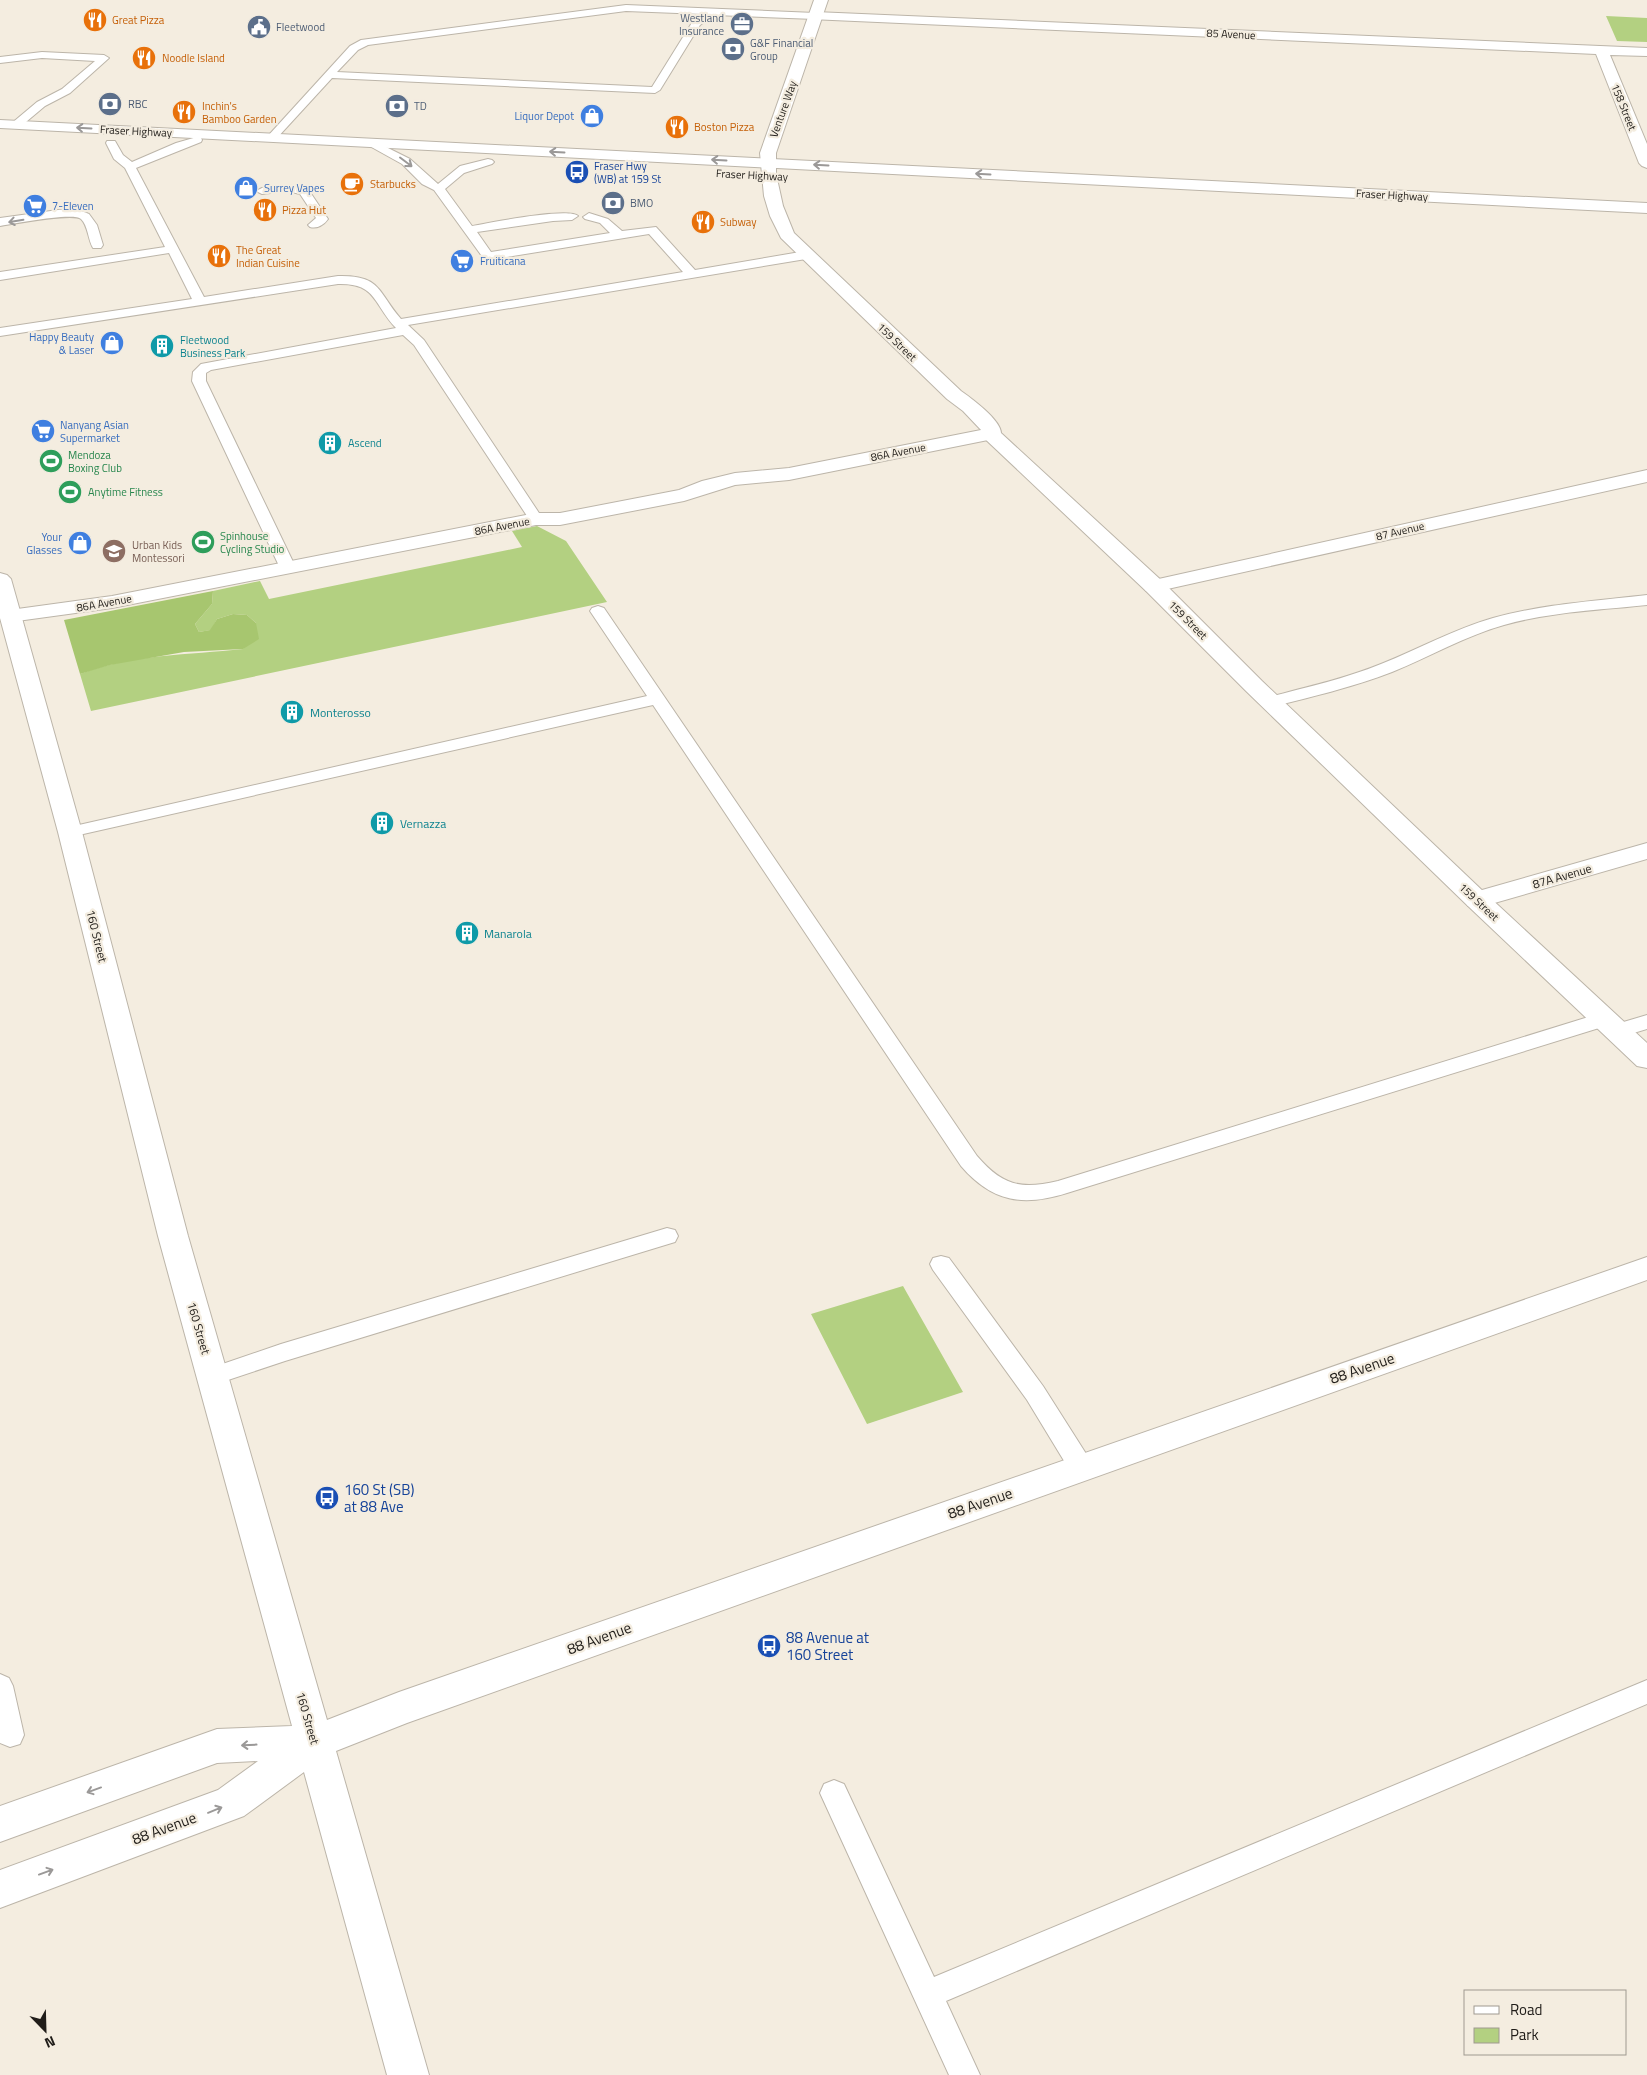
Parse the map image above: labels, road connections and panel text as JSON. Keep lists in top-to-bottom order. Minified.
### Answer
{"streets":{"street":["85 Avenue","158 Street","Venture Way","Fraser Highway","159 Street","86A Avenue","87 Avenue","87A Avenue","160 Street","88 Avenue"]},"crossings":[["85 Avenue","158 Street"],["85 Avenue","Venture Way"],["Venture Way","Fraser Highway"],["Venture Way","159 Street"],["Fraser Highway","159 Street"],["159 Street","86A Avenue"],["159 Street","87 Avenue"],["159 Street","87A Avenue"],["86A Avenue","160 Street"],["160 Street","88 Avenue"]],"places":{"restaurant":["Great Pizza","Noodle Island","Inchin's Bamboo Garden","Boston Pizza","Pizza Hut","Subway","The Great Indian Cuisine"],"office":["Westland Insurance"],"public building":["Fleetwood"],"bank":["G&F Financial Group","RBC","TD","BMO"],"shop":["Liquor Depot","Surrey Vapes","Happy Beauty & Laser","Your Glasses"],"bus stop":["Fraser Hwy (WB) at 159 St","160 St (SB) at 88 Ave","88 Avenue at 160 Street"],"cafe":["Starbucks"],"supermarket":["7-Eleven","Fruiticana","Nanyang Asian Supermarket"],"building":["Fleetwood Business Park","Ascend","Monterosso","Vernazza","Manarola"],"sports":["Mendoza Boxing Club","Anytime Fitness","Spinhouse Cycling Studio"],"school or university":["Urban Kids Montessori"]},"legend":["Road","Park"],"north":"bottom right"}
